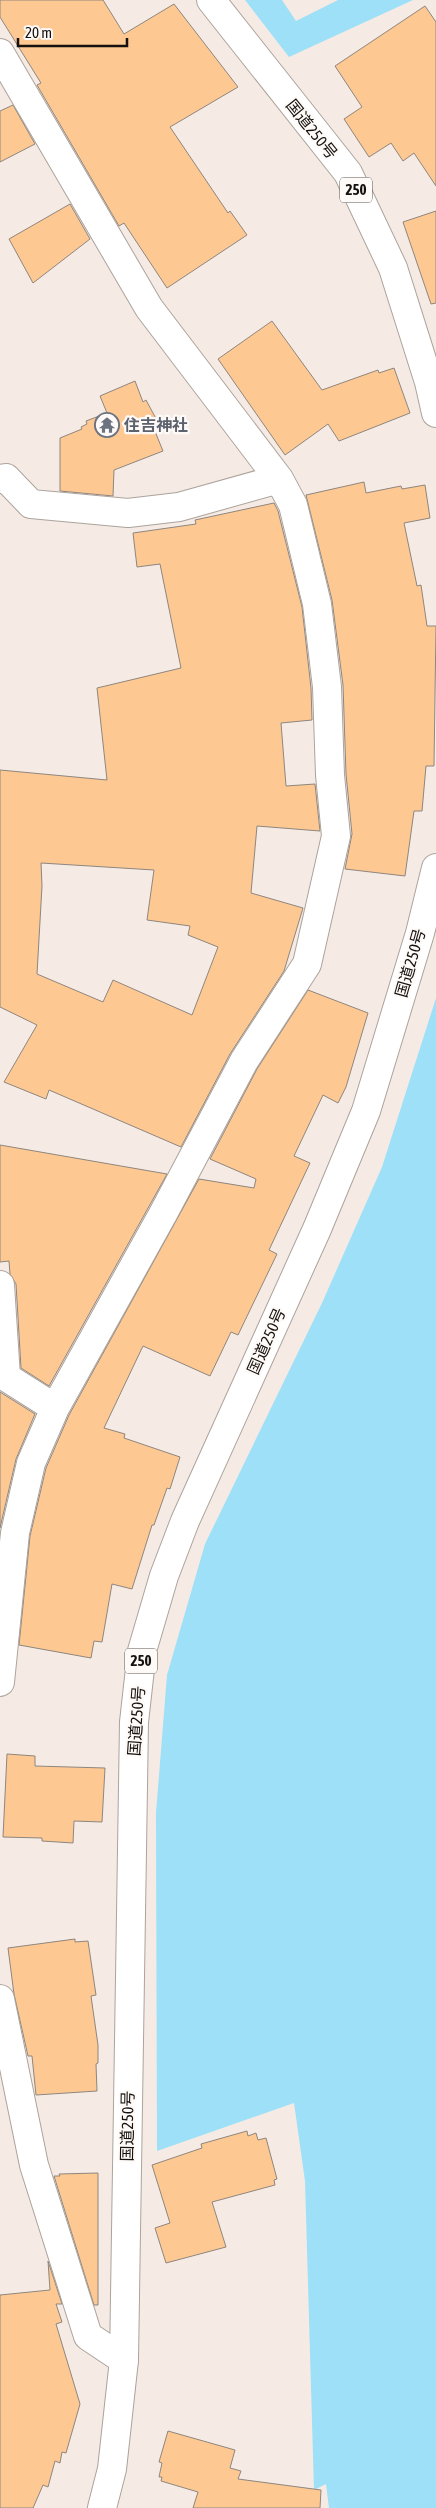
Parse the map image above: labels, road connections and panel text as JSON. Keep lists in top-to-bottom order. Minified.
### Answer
{"streets":{"main road":["国道250号","250"]},"places":{"temple":["住吉神社"]},"scale_bar":"20 m"}
